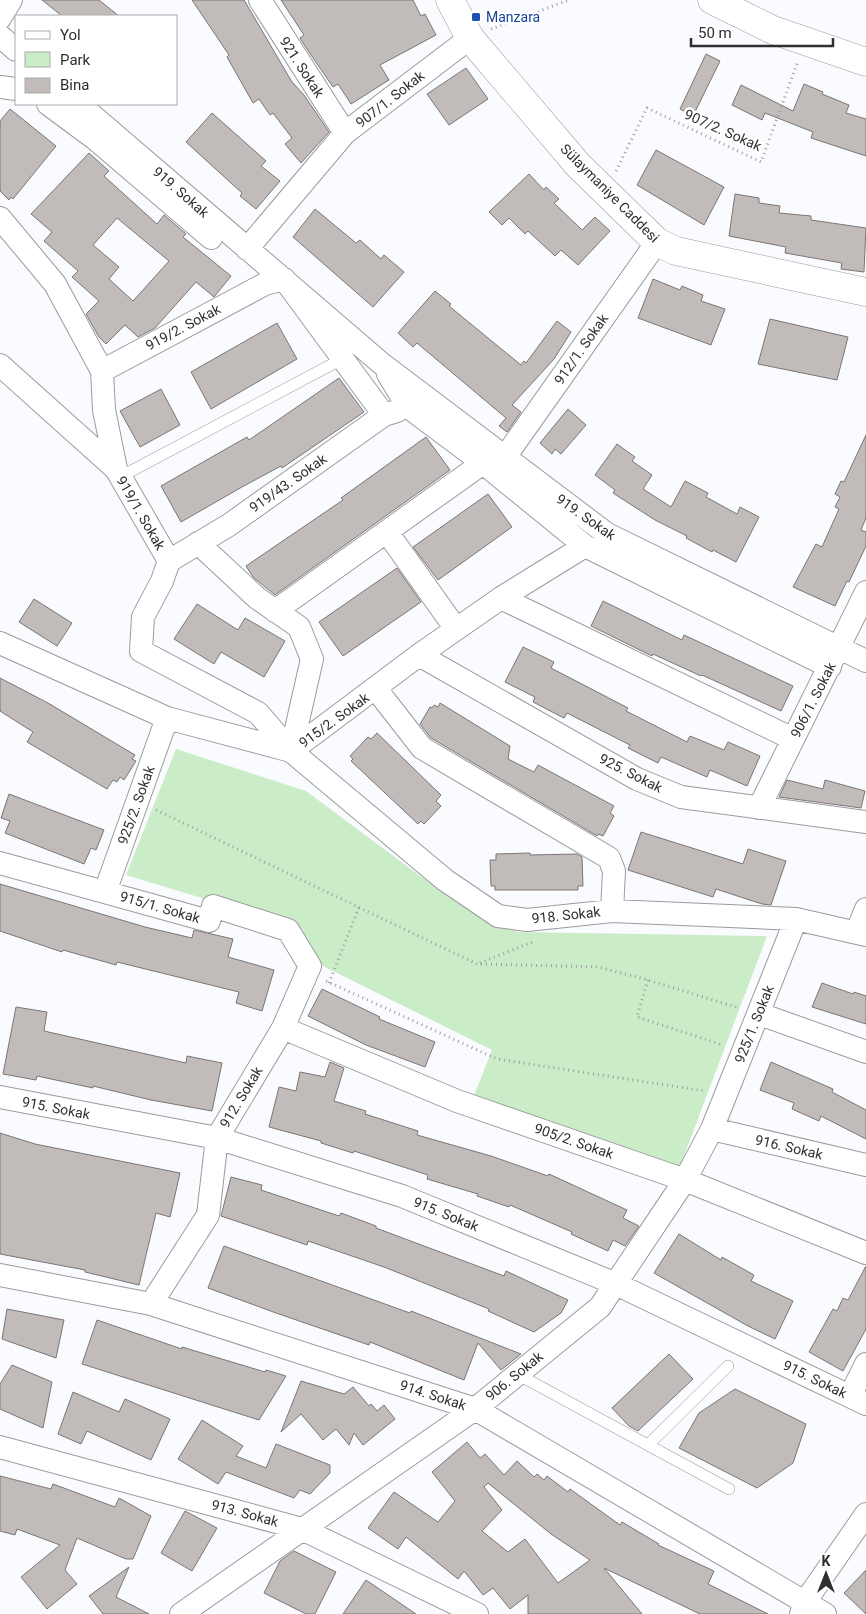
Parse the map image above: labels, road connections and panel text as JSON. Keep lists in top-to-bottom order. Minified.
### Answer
{"streets":{"main road":["Sülaymaniye Caddesi"],"street":["921. Sokak","907/1. Sokak","919. Sokak","919/2. Sokak","912/1. Sokak","919/43. Sokak","919/1. Sokak","906/1. Sokak","915/2. Sokak","925. Sokak","925/2. Sokak","915/1. Sokak","918. Sokak","925/1. Sokak","912. Sokak","915. Sokak","905/2. Sokak","916. Sokak","906. Sokak","914. Sokak","913. Sokak"],"path":["907/2. Sokak"]},"crossings":[["921. Sokak","907/1. Sokak"],["907/1. Sokak","919. Sokak"],["907/1. Sokak","Sülaymaniye Caddesi"],["907/2. Sokak","Sülaymaniye Caddesi"],["919. Sokak","919/2. Sokak"],["919. Sokak","912/1. Sokak"],["919. Sokak","919/43. Sokak"],["919. Sokak","906/1. Sokak"],["919. Sokak","915/2. Sokak"],["Sülaymaniye Caddesi","912/1. Sokak"],["919/2. Sokak","919/1. Sokak"],["919/43. Sokak","919/1. Sokak"],["919/1. Sokak","915/2. Sokak"],["919/1. Sokak","918. Sokak"],["906/1. Sokak","925. Sokak"],["915/2. Sokak","925. Sokak"],["915/2. Sokak","925/2. Sokak"],["915/2. Sokak","918. Sokak"],["925/2. Sokak","915/1. Sokak"],["915/1. Sokak","912. Sokak"],["918. Sokak","925/1. Sokak"],["925/1. Sokak","916. Sokak"],["925/1. Sokak","906. Sokak"],["912. Sokak","915. Sokak"],["912. Sokak","905/2. Sokak"],["912. Sokak","914. Sokak"],["915. Sokak","906. Sokak"],["905/2. Sokak","906. Sokak"],["916. Sokak","906. Sokak"],["906. Sokak","914. Sokak"],["906. Sokak","913. Sokak"]],"places":{"transit":["Manzara"]},"legend":["Yol","Park","Bina"],"scale_bar":"50 m","north":"top"}
